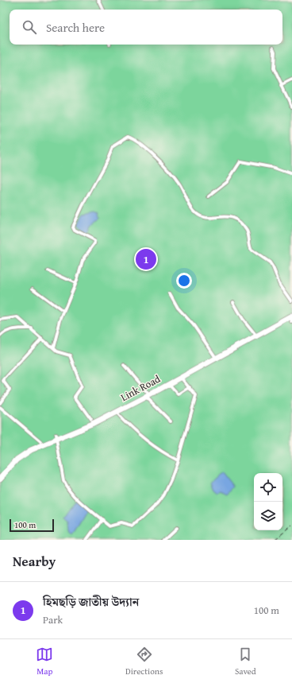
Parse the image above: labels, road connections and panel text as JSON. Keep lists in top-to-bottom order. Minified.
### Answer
{"streets":{"highway":["Link Road"]},"scale_bar":"100 m","page":{"search":"Search here","pins":"1","scale":"100 m","heading":"Nearby","list":[{"mark":"1","name":"হিমছড়ি জাতীয় উদ্যান","note":"Park","value":"100 m"}],"nav":["Map","Directions","Saved"]}}
